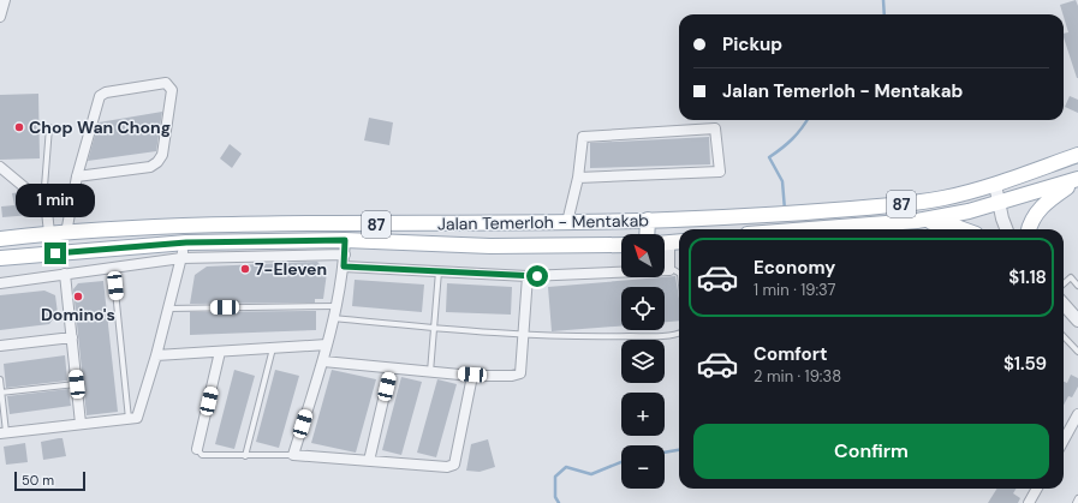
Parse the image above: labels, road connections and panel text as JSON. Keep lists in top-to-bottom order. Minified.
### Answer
{"streets":{"main road":["87","Jalan Temerloh - Mentakab"]},"places":["Chop Wan Chong","7-Eleven","Domino's"],"scale_bar":"50 m","north":"top left","page":{"banner":["Pickup","Jalan Temerloh - Mentakab"],"bubble":"1 min","map_buttons":["+","−"],"list":[{"name":"Economy","note":"1 min · 19:37","value":"$1.18"},{"name":"Comfort","note":"2 min · 19:38","value":"$1.59"}],"buttons":"Confirm","scale":"50 m"}}
